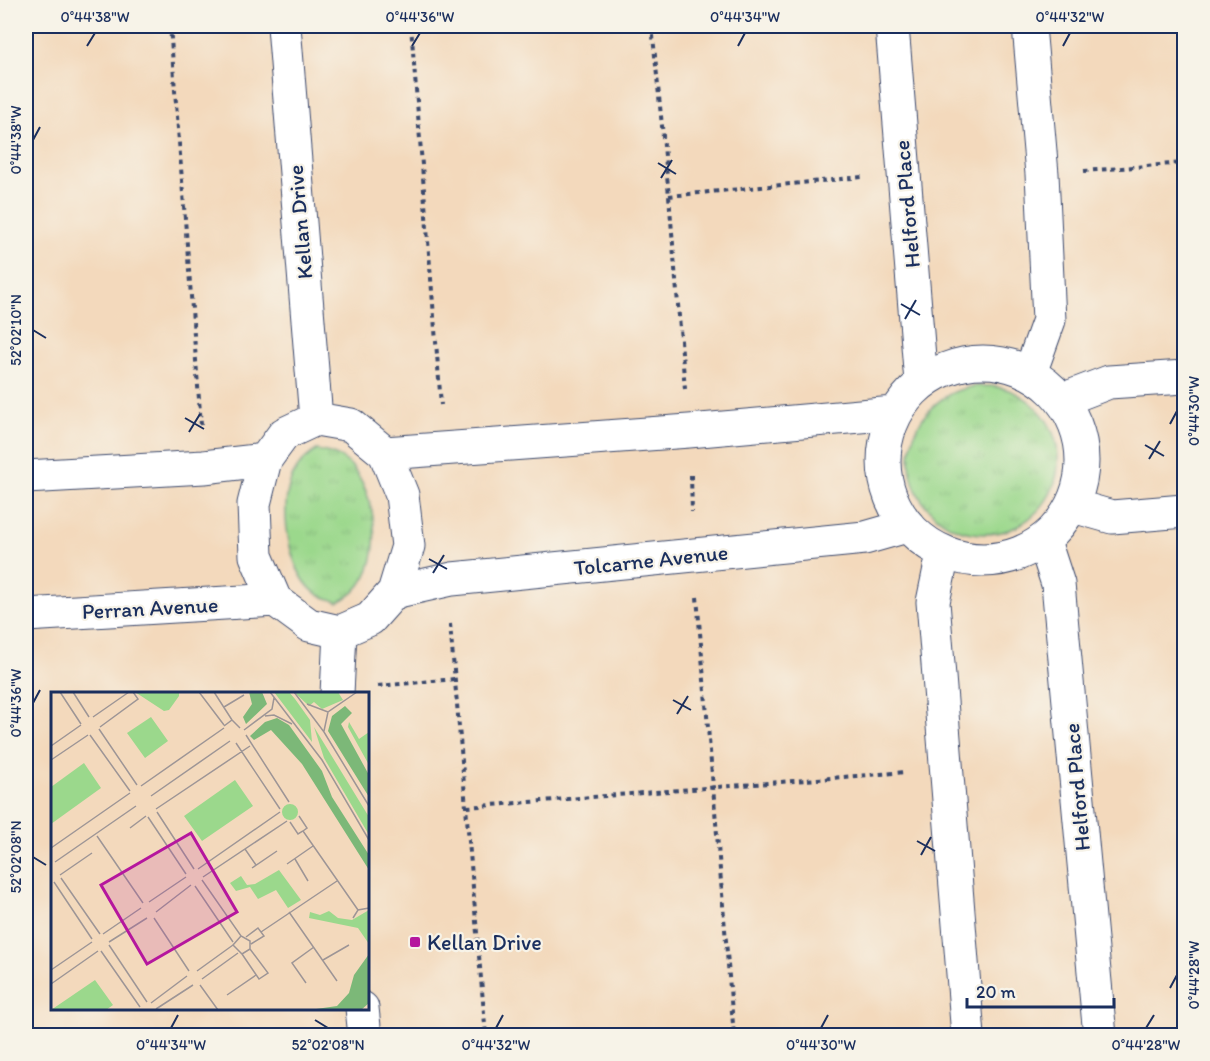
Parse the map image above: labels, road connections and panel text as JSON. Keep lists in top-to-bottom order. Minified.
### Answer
{"streets":{"street":["Helford Place","Kellan Drive","Tolcarne Avenue","Perran Avenue"]},"crossings":[["Helford Place","Tolcarne Avenue"],["Kellan Drive","Tolcarne Avenue"],["Kellan Drive","Perran Avenue"],["Tolcarne Avenue","Perran Avenue"]],"places":{"transit":["Kellan Drive"]},"scale_bar":"20 m","coordinates":["0°44'38\"W","0°44'36\"W","0°44'34\"W","0°44'32\"W","52°02'10\"N","0°44'30\"W","52°02'08\"N","0°44'28\"W"]}
